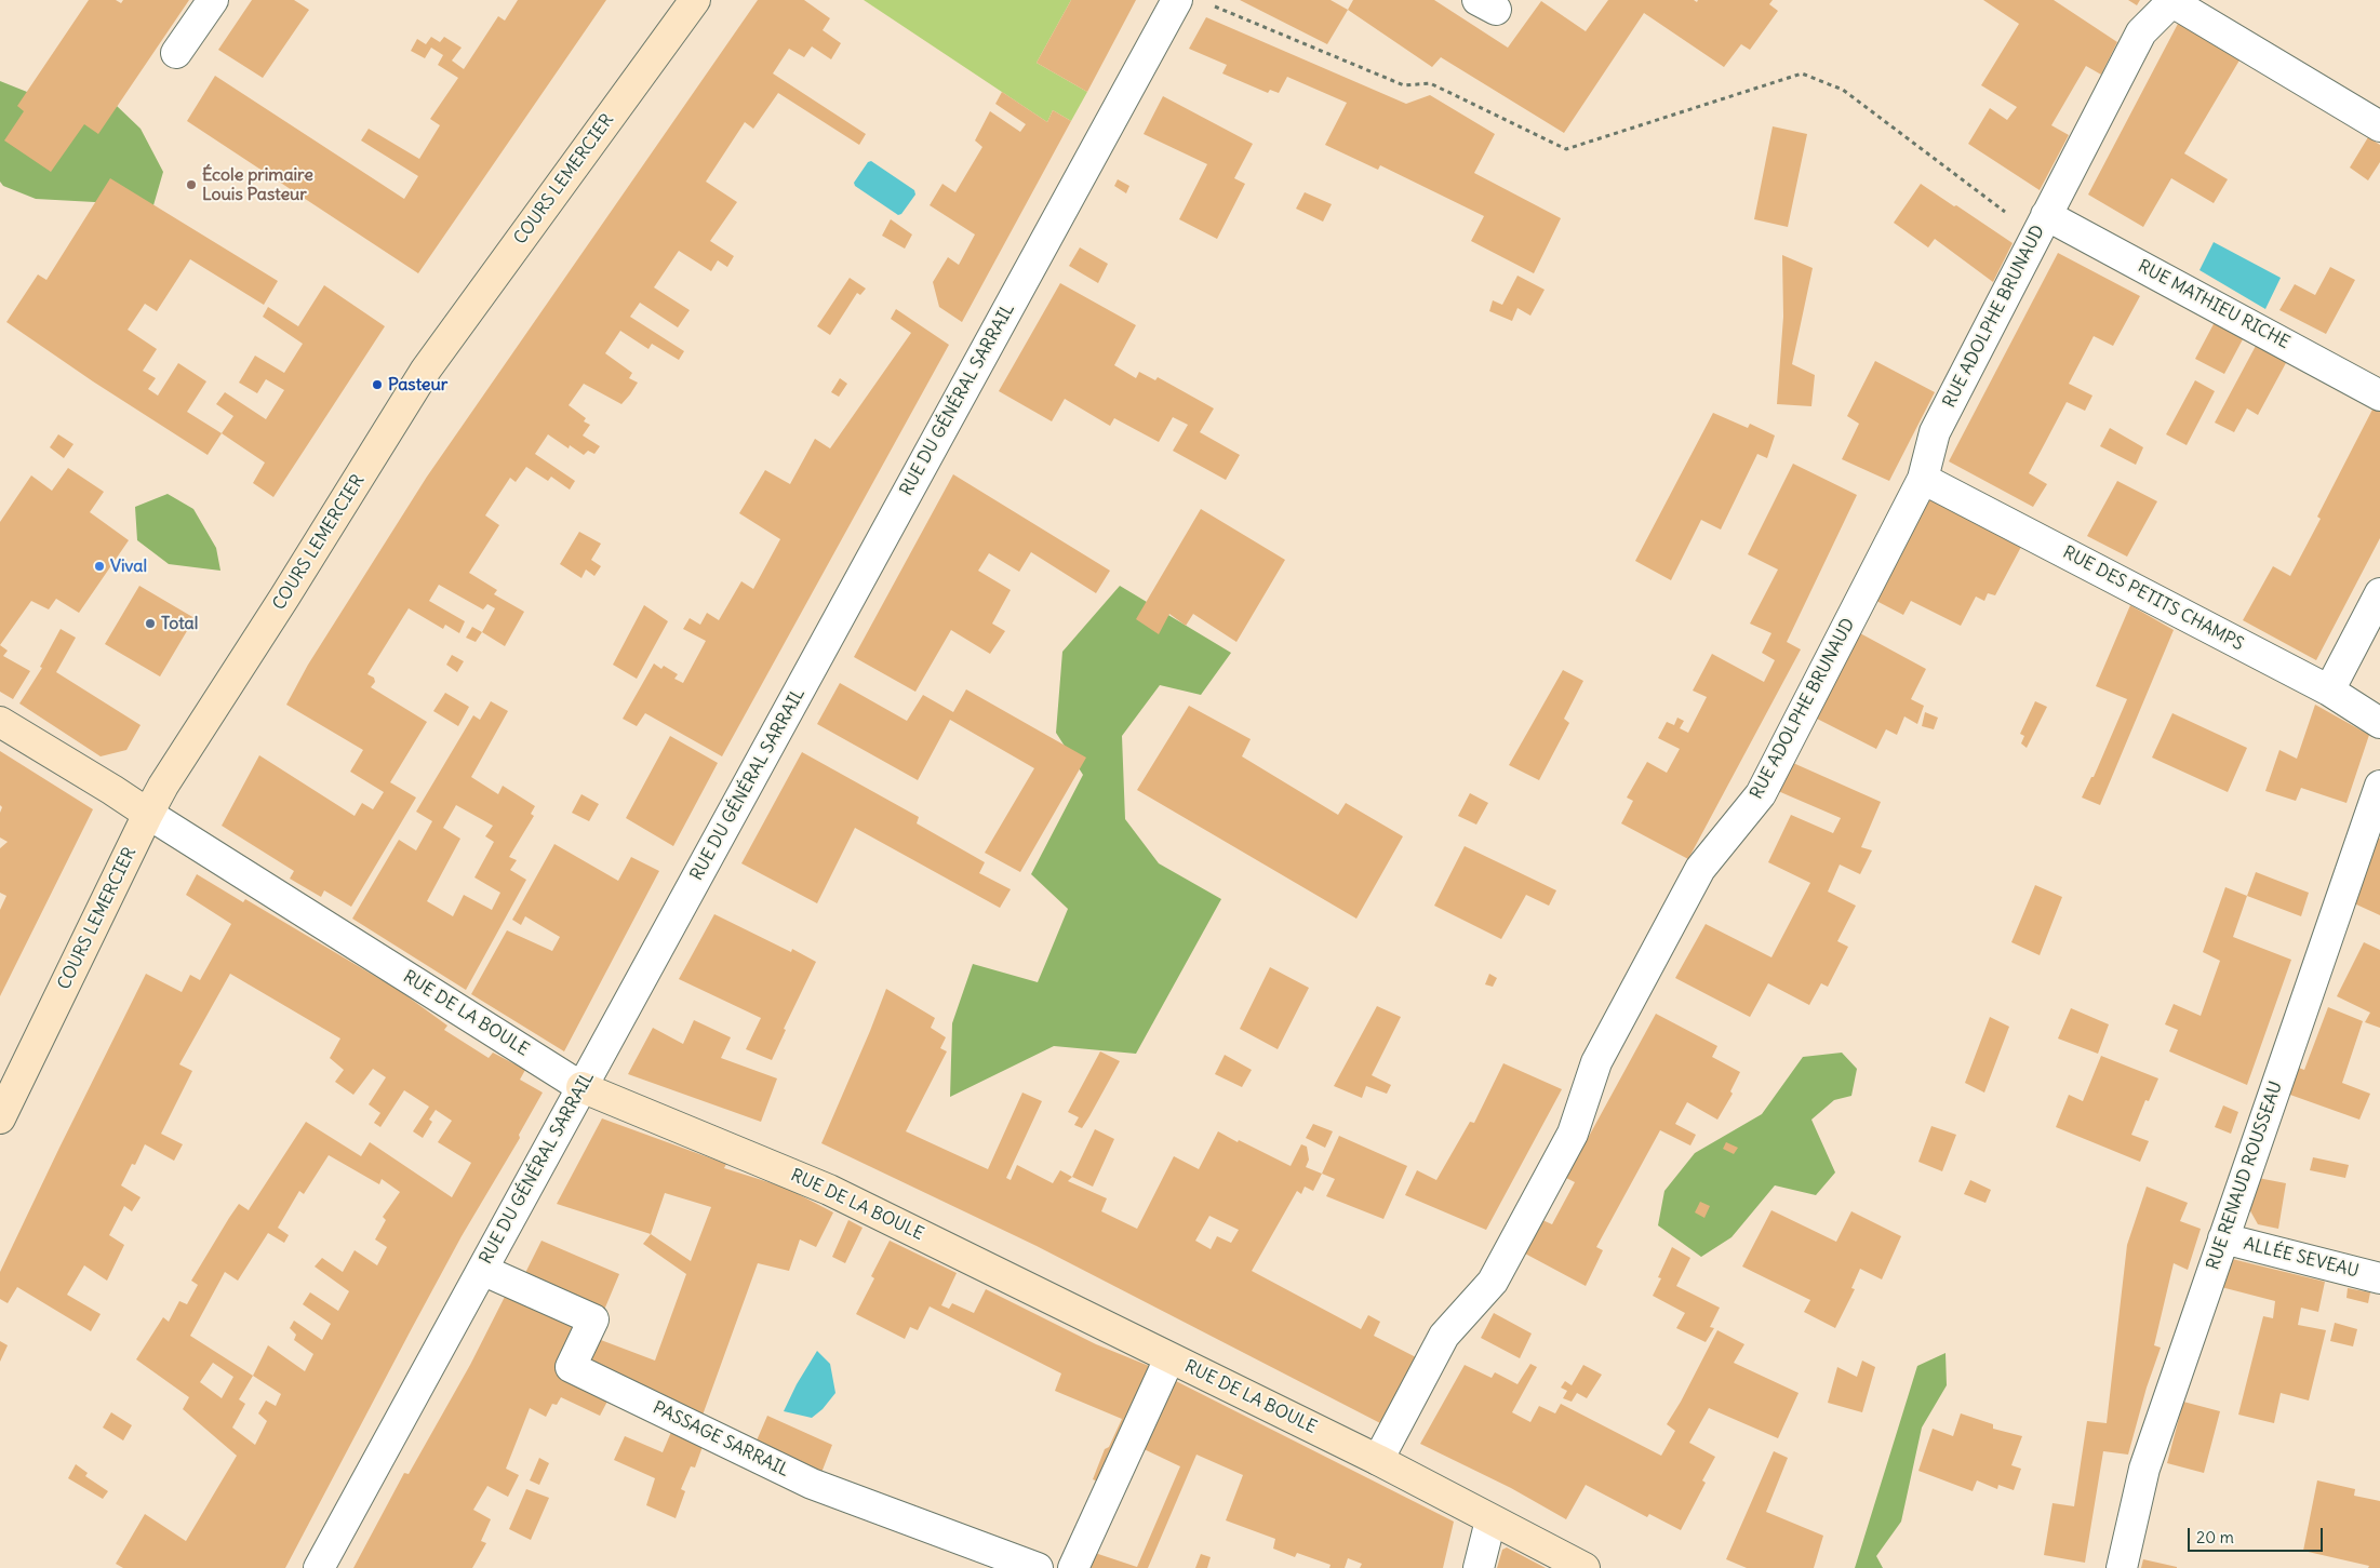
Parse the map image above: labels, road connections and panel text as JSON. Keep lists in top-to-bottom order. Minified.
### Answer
{"streets":{"main road":["COURS LEMERCIER","RUE DE LA BOULE"],"street":["RUE MATHIEU RICHE","RUE ADOLPHE BRUNAUD","RUE DU GÉNÉRAL SARRAIL","RUE DES PETITS CHAMPS","RUE RENAUD ROUSSEAU","ALLÉE SEVEAU","PASSAGE SARRAIL"]},"crossings":[["COURS LEMERCIER","RUE DE LA BOULE"],["RUE MATHIEU RICHE","RUE ADOLPHE BRUNAUD"],["RUE ADOLPHE BRUNAUD","RUE DES PETITS CHAMPS"],["RUE ADOLPHE BRUNAUD","RUE DE LA BOULE"],["RUE DU GÉNÉRAL SARRAIL","RUE DE LA BOULE"],["RUE DU GÉNÉRAL SARRAIL","PASSAGE SARRAIL"],["RUE RENAUD ROUSSEAU","ALLÉE SEVEAU"]],"places":["École primaire Louis Pasteur","Pasteur","Vival","Total"],"scale_bar":"20 m"}
